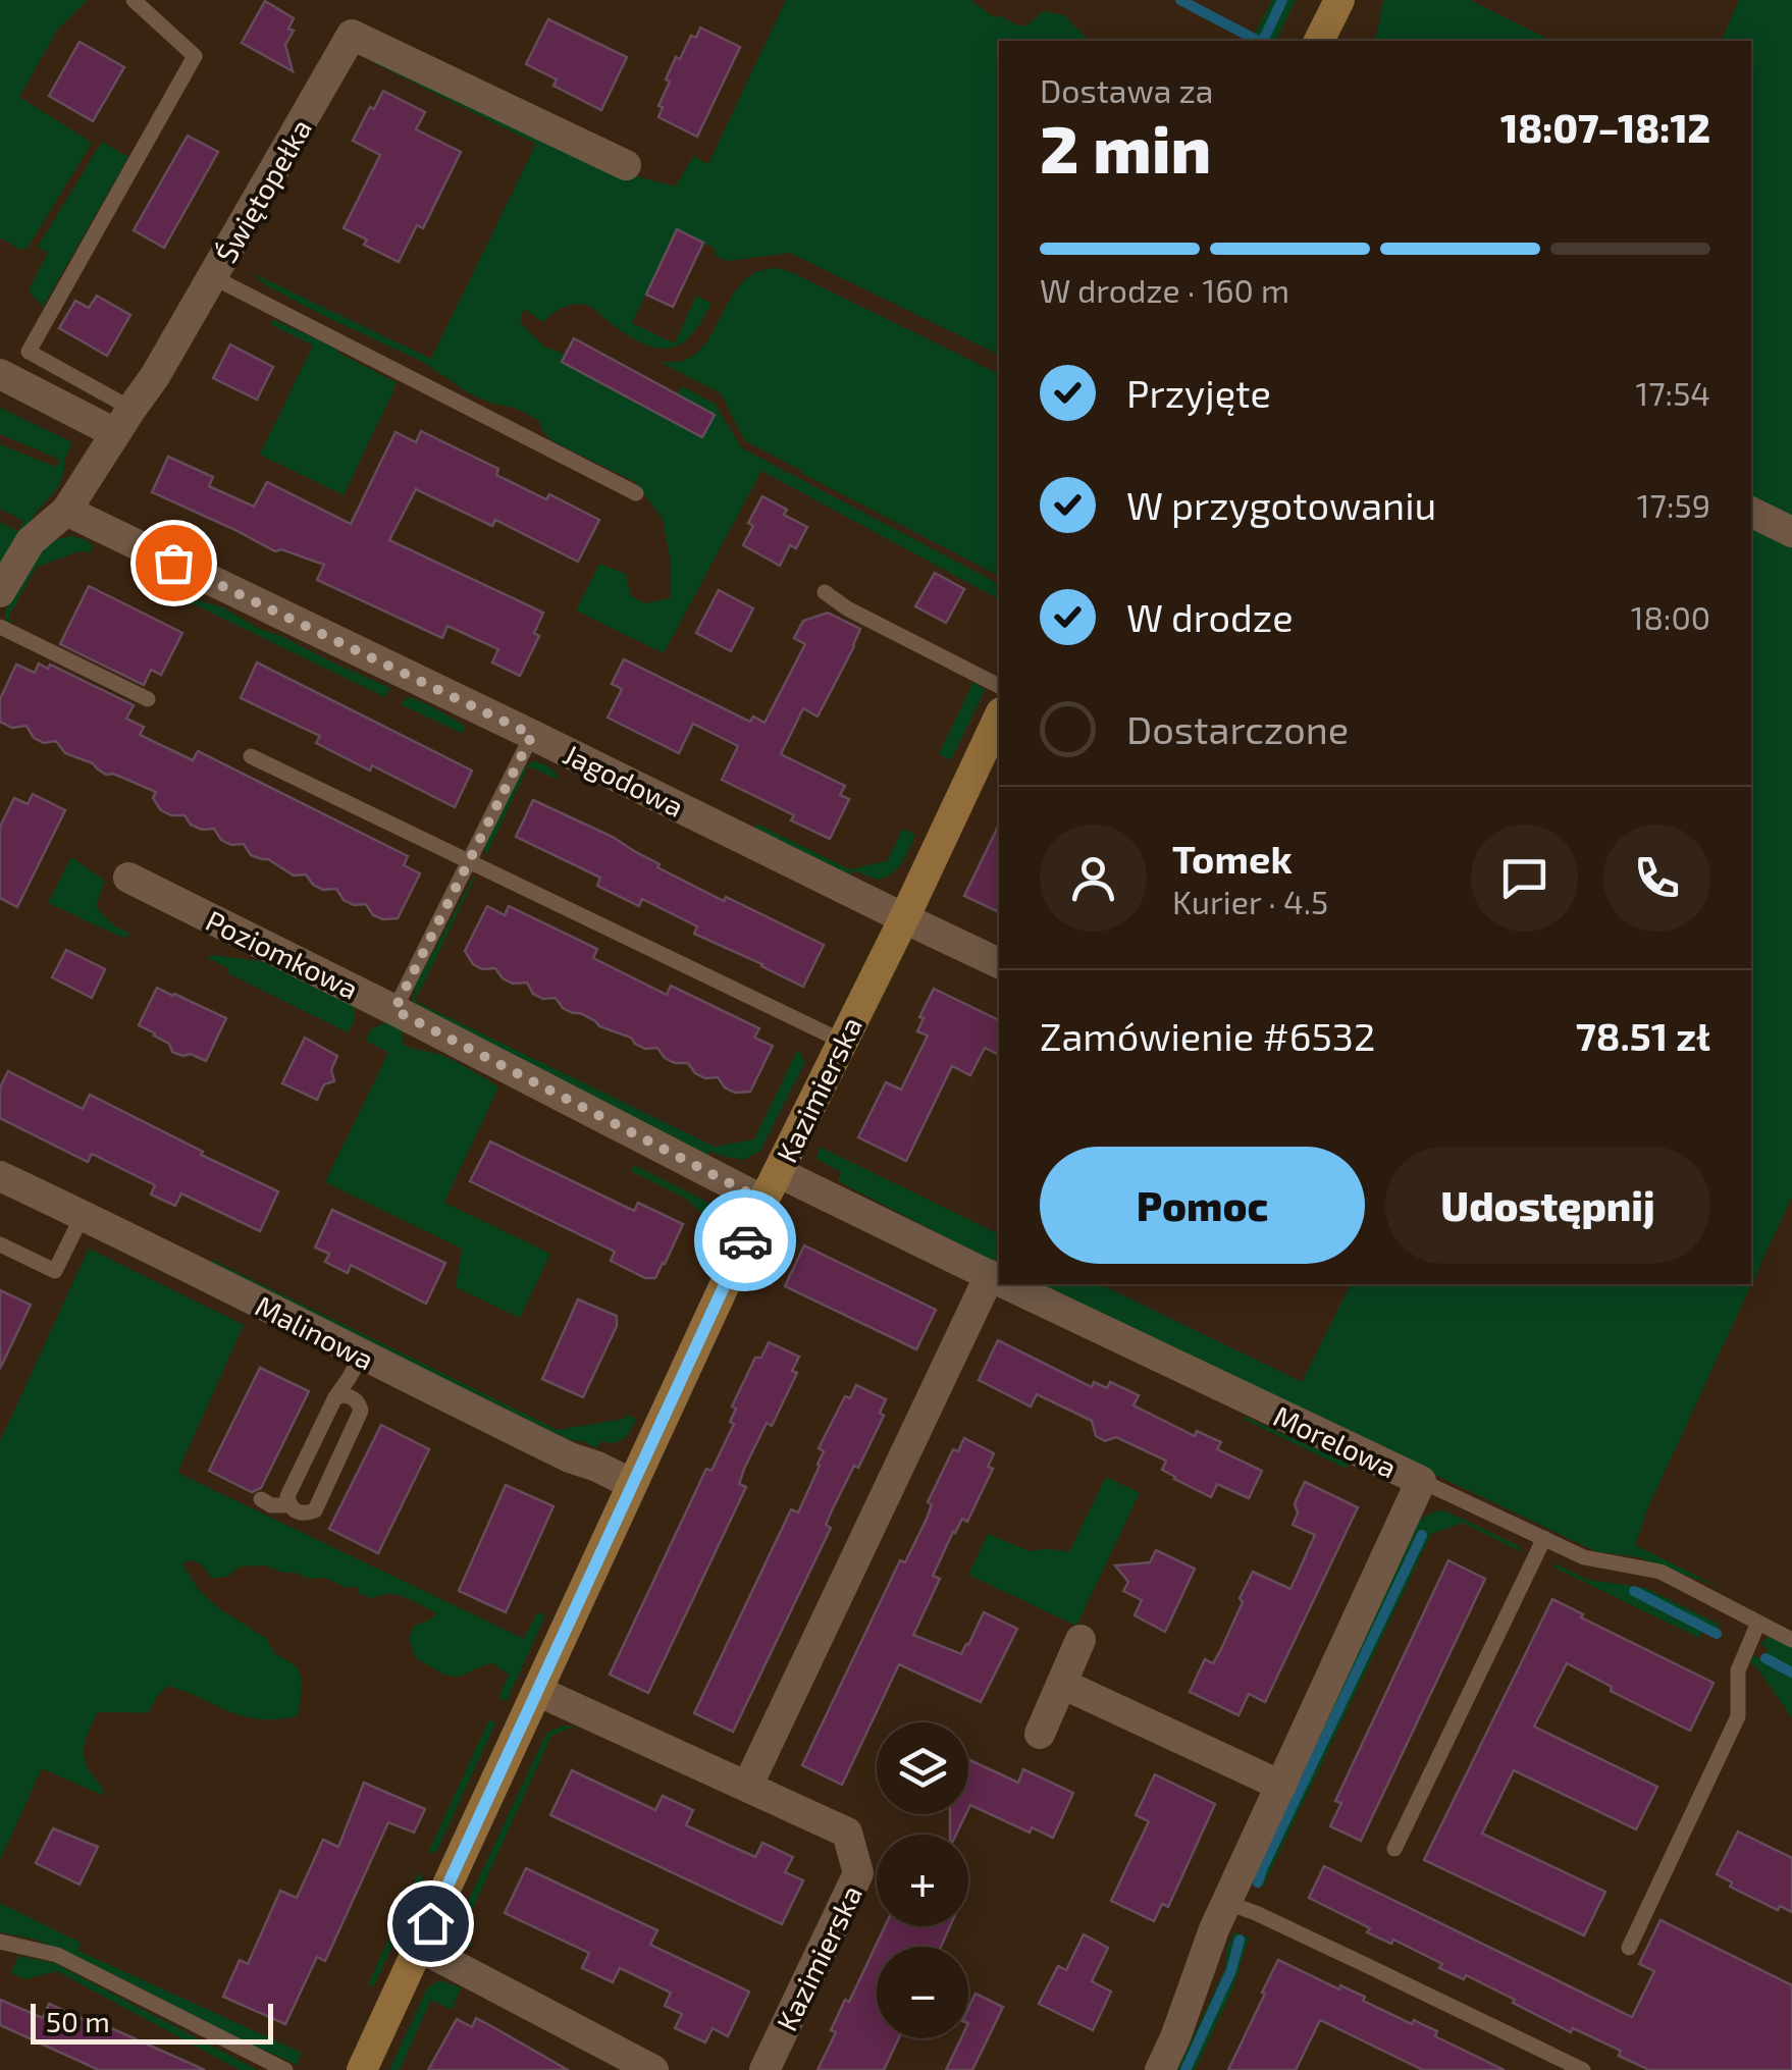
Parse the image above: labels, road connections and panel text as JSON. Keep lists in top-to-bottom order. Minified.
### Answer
{"streets":{"street":["Świętopełka","Jagodowa","Poziomkowa","Kazimierska","Malinowa","Morelowa"]},"crossings":[["Świętopełka","Jagodowa"],["Jagodowa","Kazimierska"],["Poziomkowa","Kazimierska"],["Kazimierska","Malinowa"],["Kazimierska","Morelowa"]],"scale_bar":"50 m","page":{"heading":["2 min","Dostawa za","18:07–18:12"],"panel":["Tomek","Kurier · 4.5","Zamówienie #6532","78.51 zł"],"bar":"W drodze · 160 m","list":[["Przyjęte","17:54"],["W przygotowaniu","17:59"],["W drodze","18:00"],"Dostarczone"],"buttons":["Pomoc","Udostępnij"],"map_buttons":["+","−"],"scale":"50 m"}}
